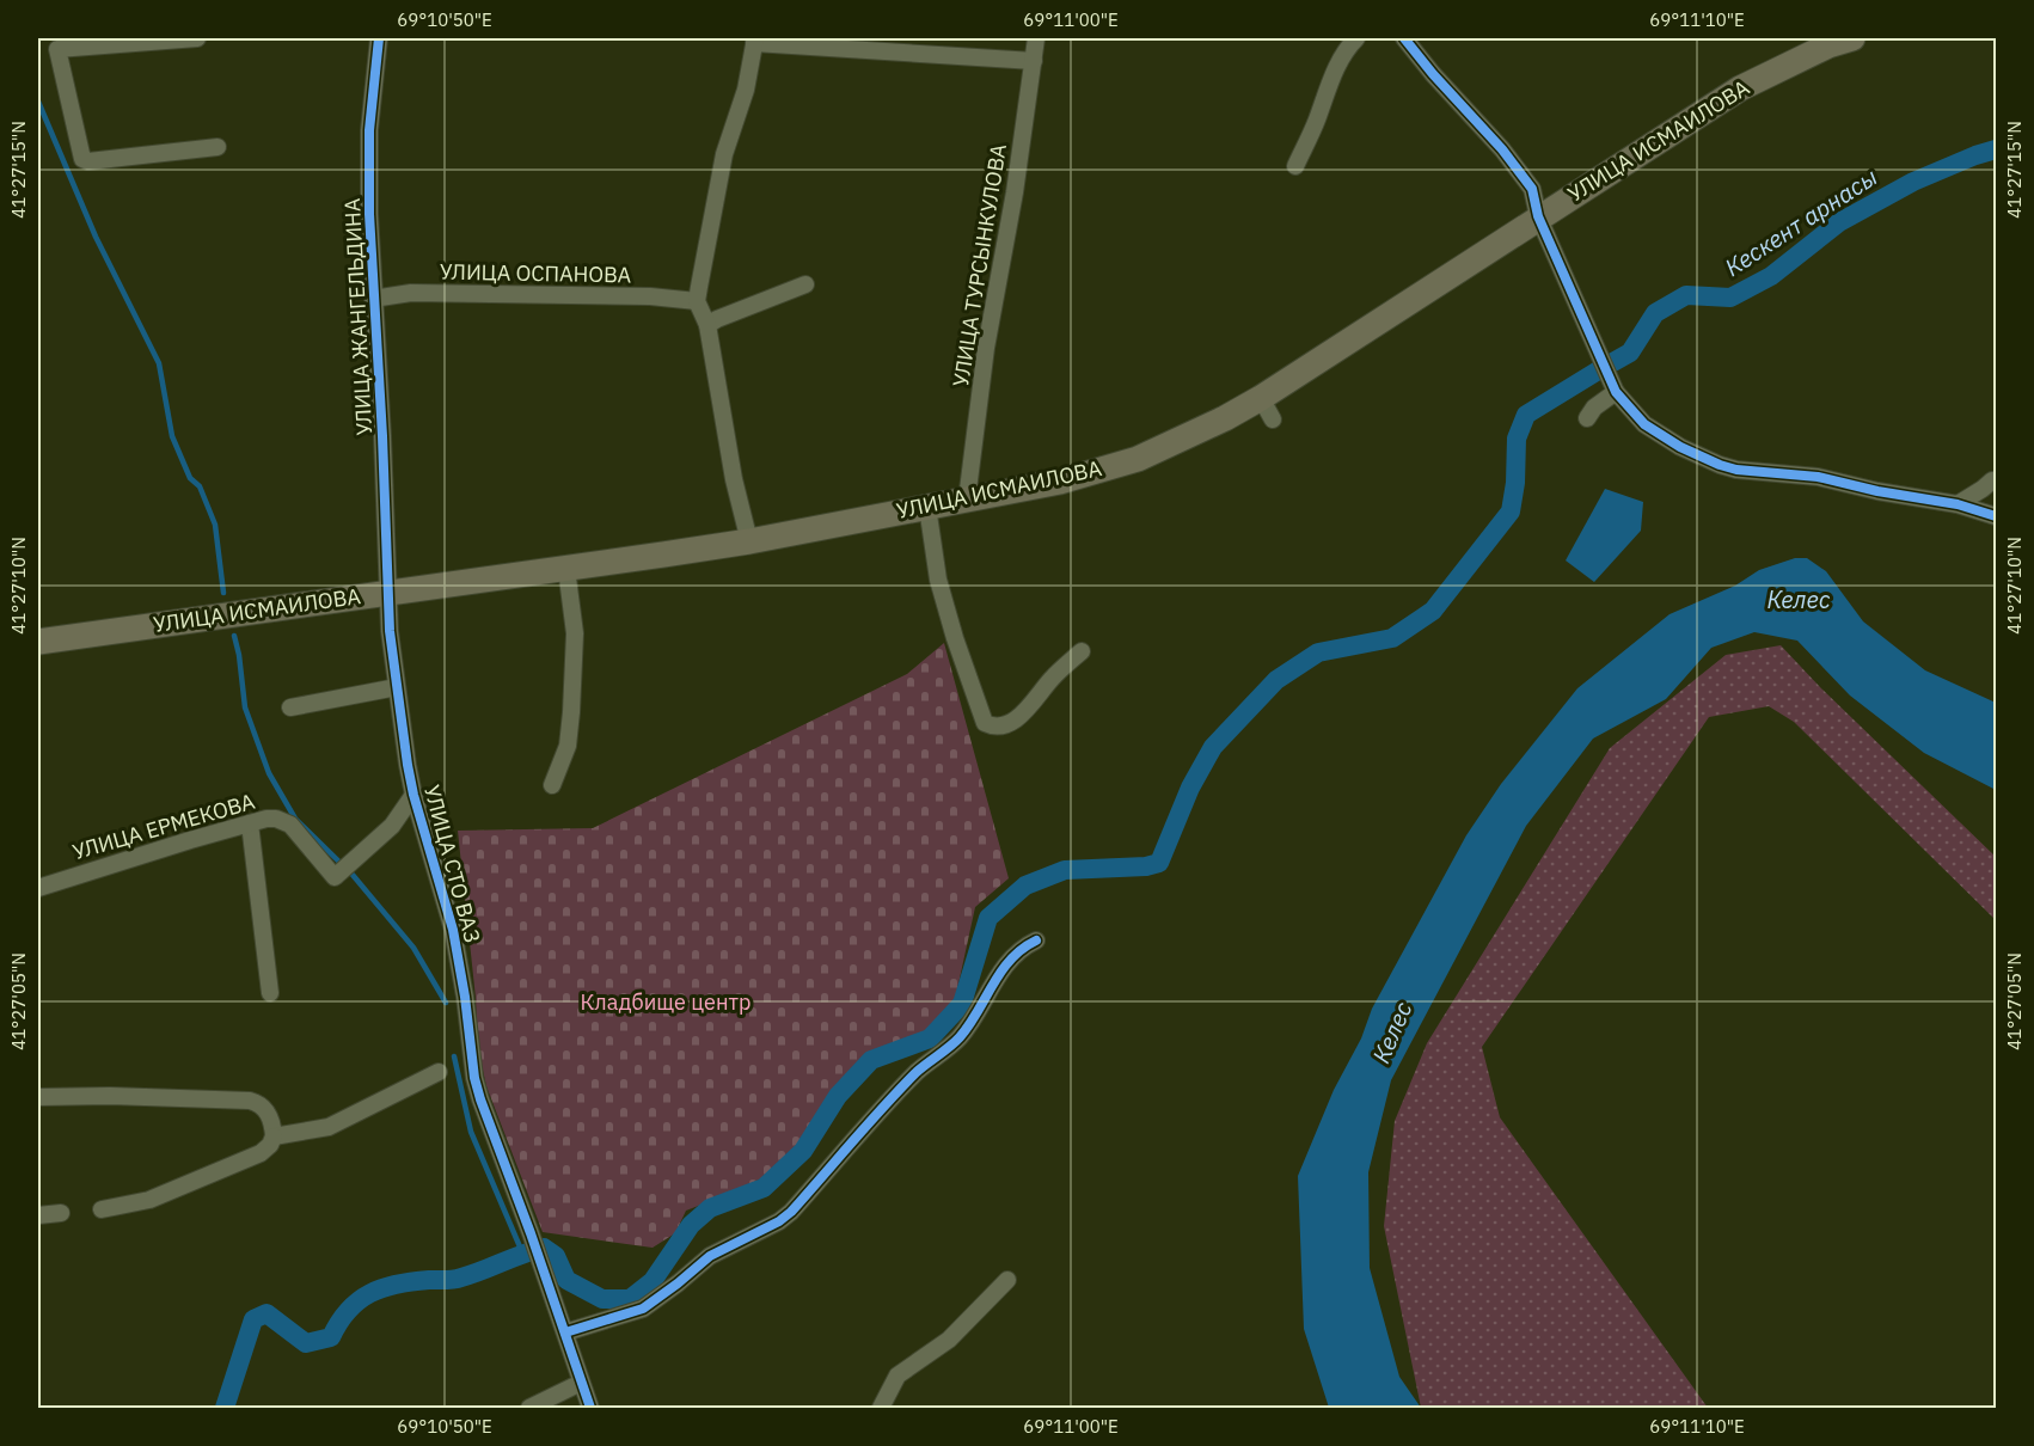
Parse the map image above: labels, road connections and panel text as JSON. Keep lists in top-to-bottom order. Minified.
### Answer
{"streets":{"main road":["УЛИЦА ИСМАИЛОВА"],"street":["УЛИЦА ТУРСЫНКУЛОВА","УЛИЦА ОСПАНОВА","УЛИЦА ЖАНГЕЛЬДИНА","УЛИЦА ЕРМЕКОВА","УЛИЦА СТО ВАЗ"]},"crossings":[["УЛИЦА ИСМАИЛОВА","УЛИЦА ТУРСЫНКУЛОВА"],["УЛИЦА ИСМАИЛОВА","УЛИЦА ЖАНГЕЛЬДИНА"],["УЛИЦА ИСМАИЛОВА","УЛИЦА СТО ВАЗ"],["УЛИЦА ОСПАНОВА","УЛИЦА ЖАНГЕЛЬДИНА"],["УЛИЦА ЖАНГЕЛЬДИНА","УЛИЦА СТО ВАЗ"],["УЛИЦА ЕРМЕКОВА","УЛИЦА СТО ВАЗ"]],"water":["Кескент арнасы","Келес"],"parks":["Кладбище центр"],"coordinates":["69°10'50\"E","69°11'00\"E","69°11'10\"E","41°27'15\"N","41°27'10\"N","41°27'05\"N"]}
